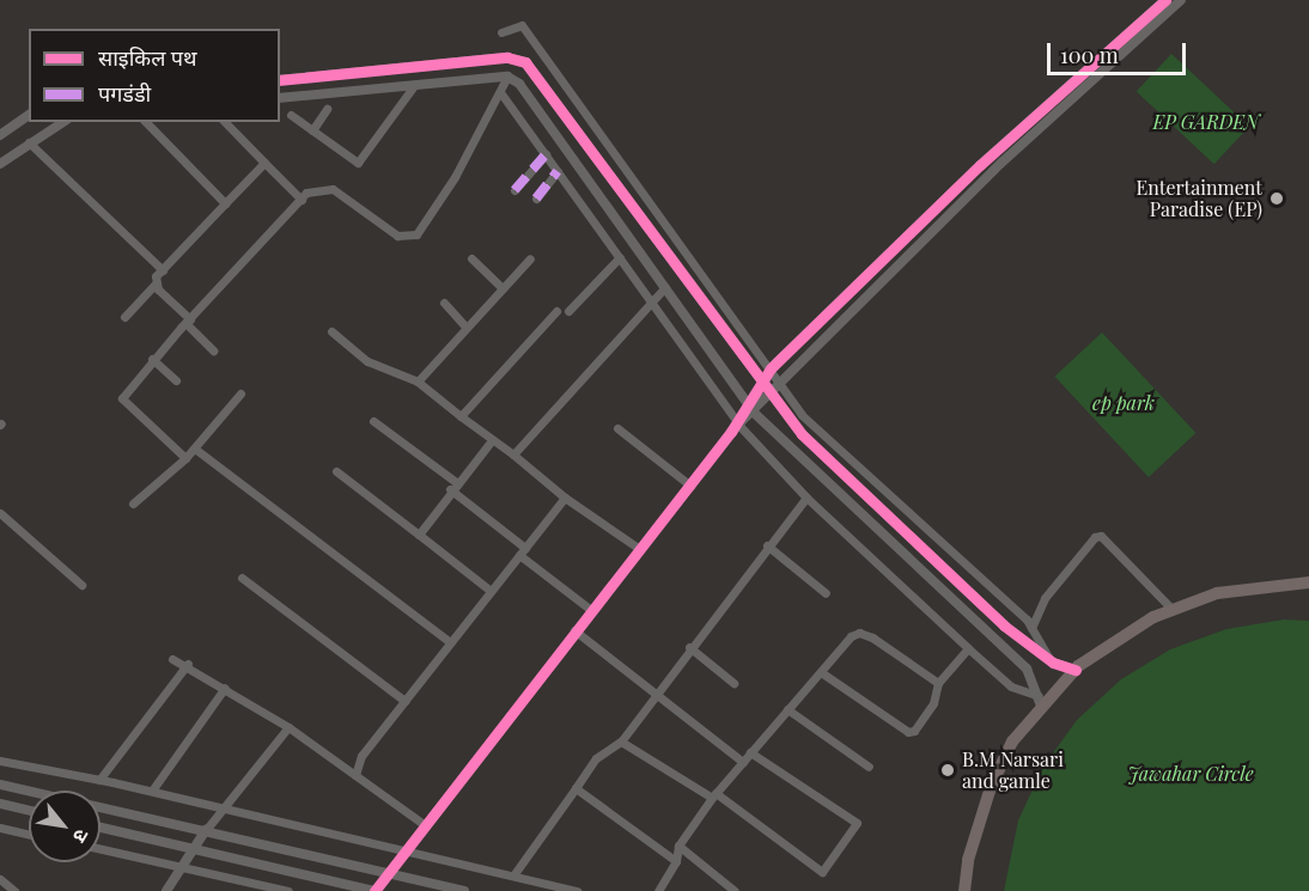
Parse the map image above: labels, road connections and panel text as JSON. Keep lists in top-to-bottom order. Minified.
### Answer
{"parks":["EP GARDEN","ep park","Jawahar Circle"],"places":["Entertainment Paradise (EP)","B.M Narsari and gamle"],"legend":["साइकिल पथ","पगडंडी"],"scale_bar":"100 m","north":"bottom right"}
